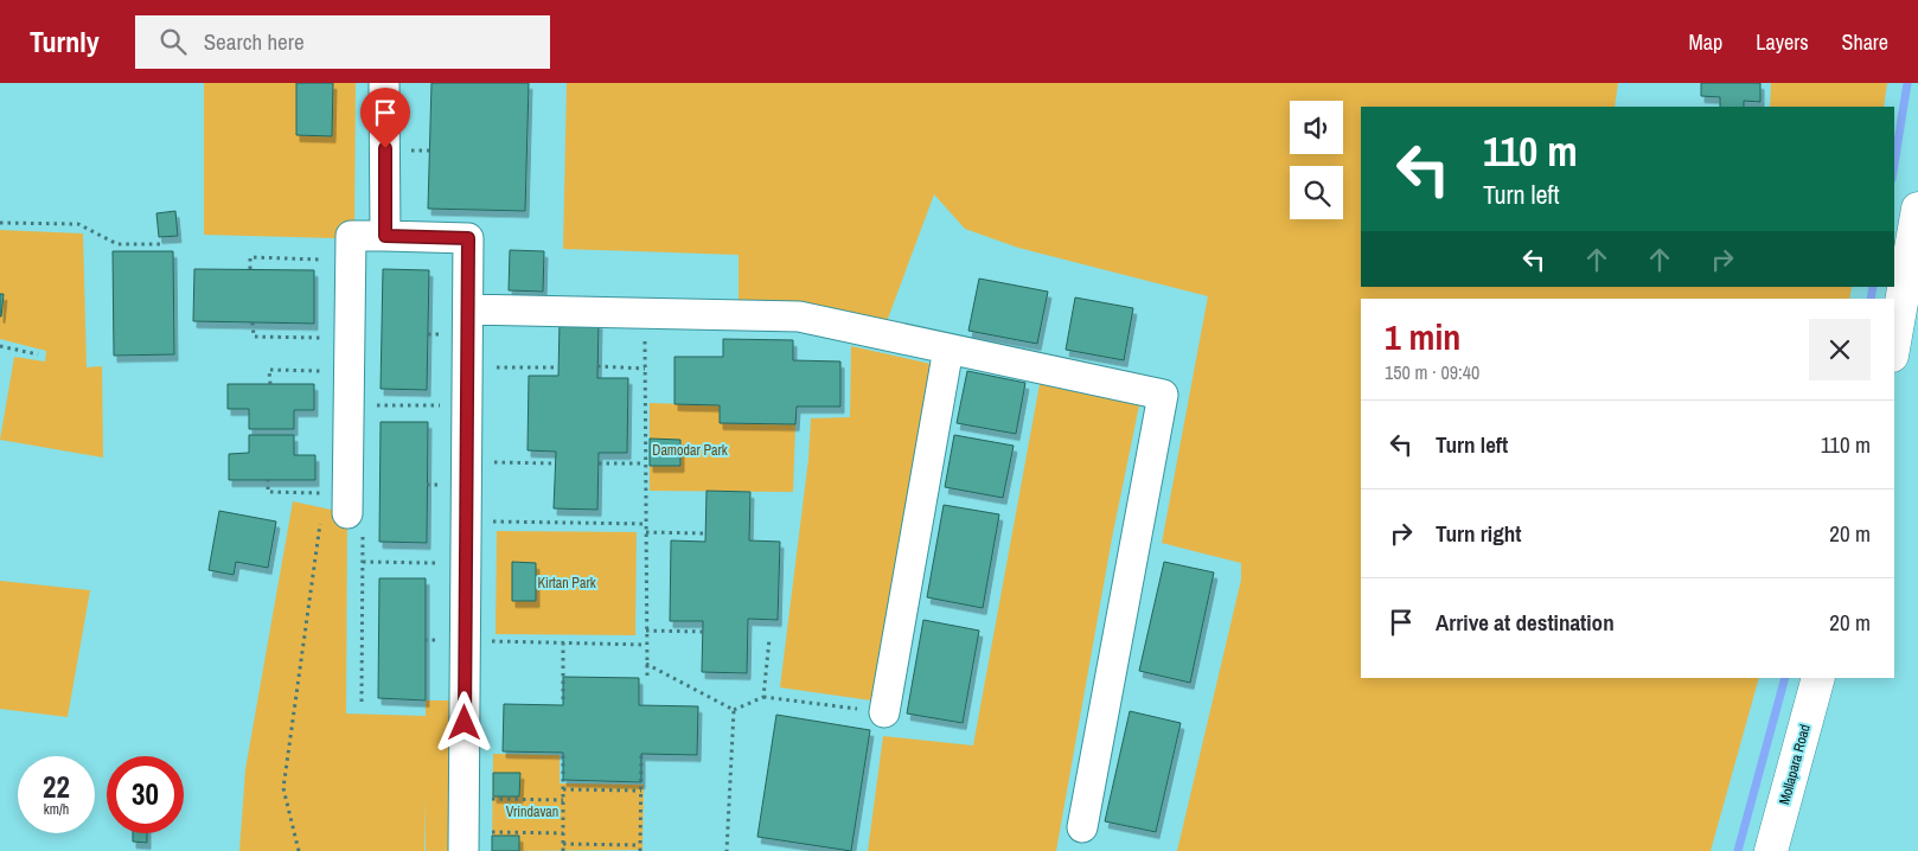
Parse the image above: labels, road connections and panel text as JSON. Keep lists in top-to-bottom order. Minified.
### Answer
{"streets":{"street":["Mollapara Road"]},"parks":["Damodar Park","Kirtan Park","Vrindavan"],"page":{"header":"Turnly","search":"Search here","nav":["Map","Layers","Share"],"turn":["110 m","Turn left"],"heading":["1 min","150 m · 09:40"],"list":[{"name":"Turn left","value":"110 m"},{"name":"Turn right","value":"20 m"},{"name":"Arrive at destination","value":"20 m"}],"speed":"22 km/h","limit":"30"}}
